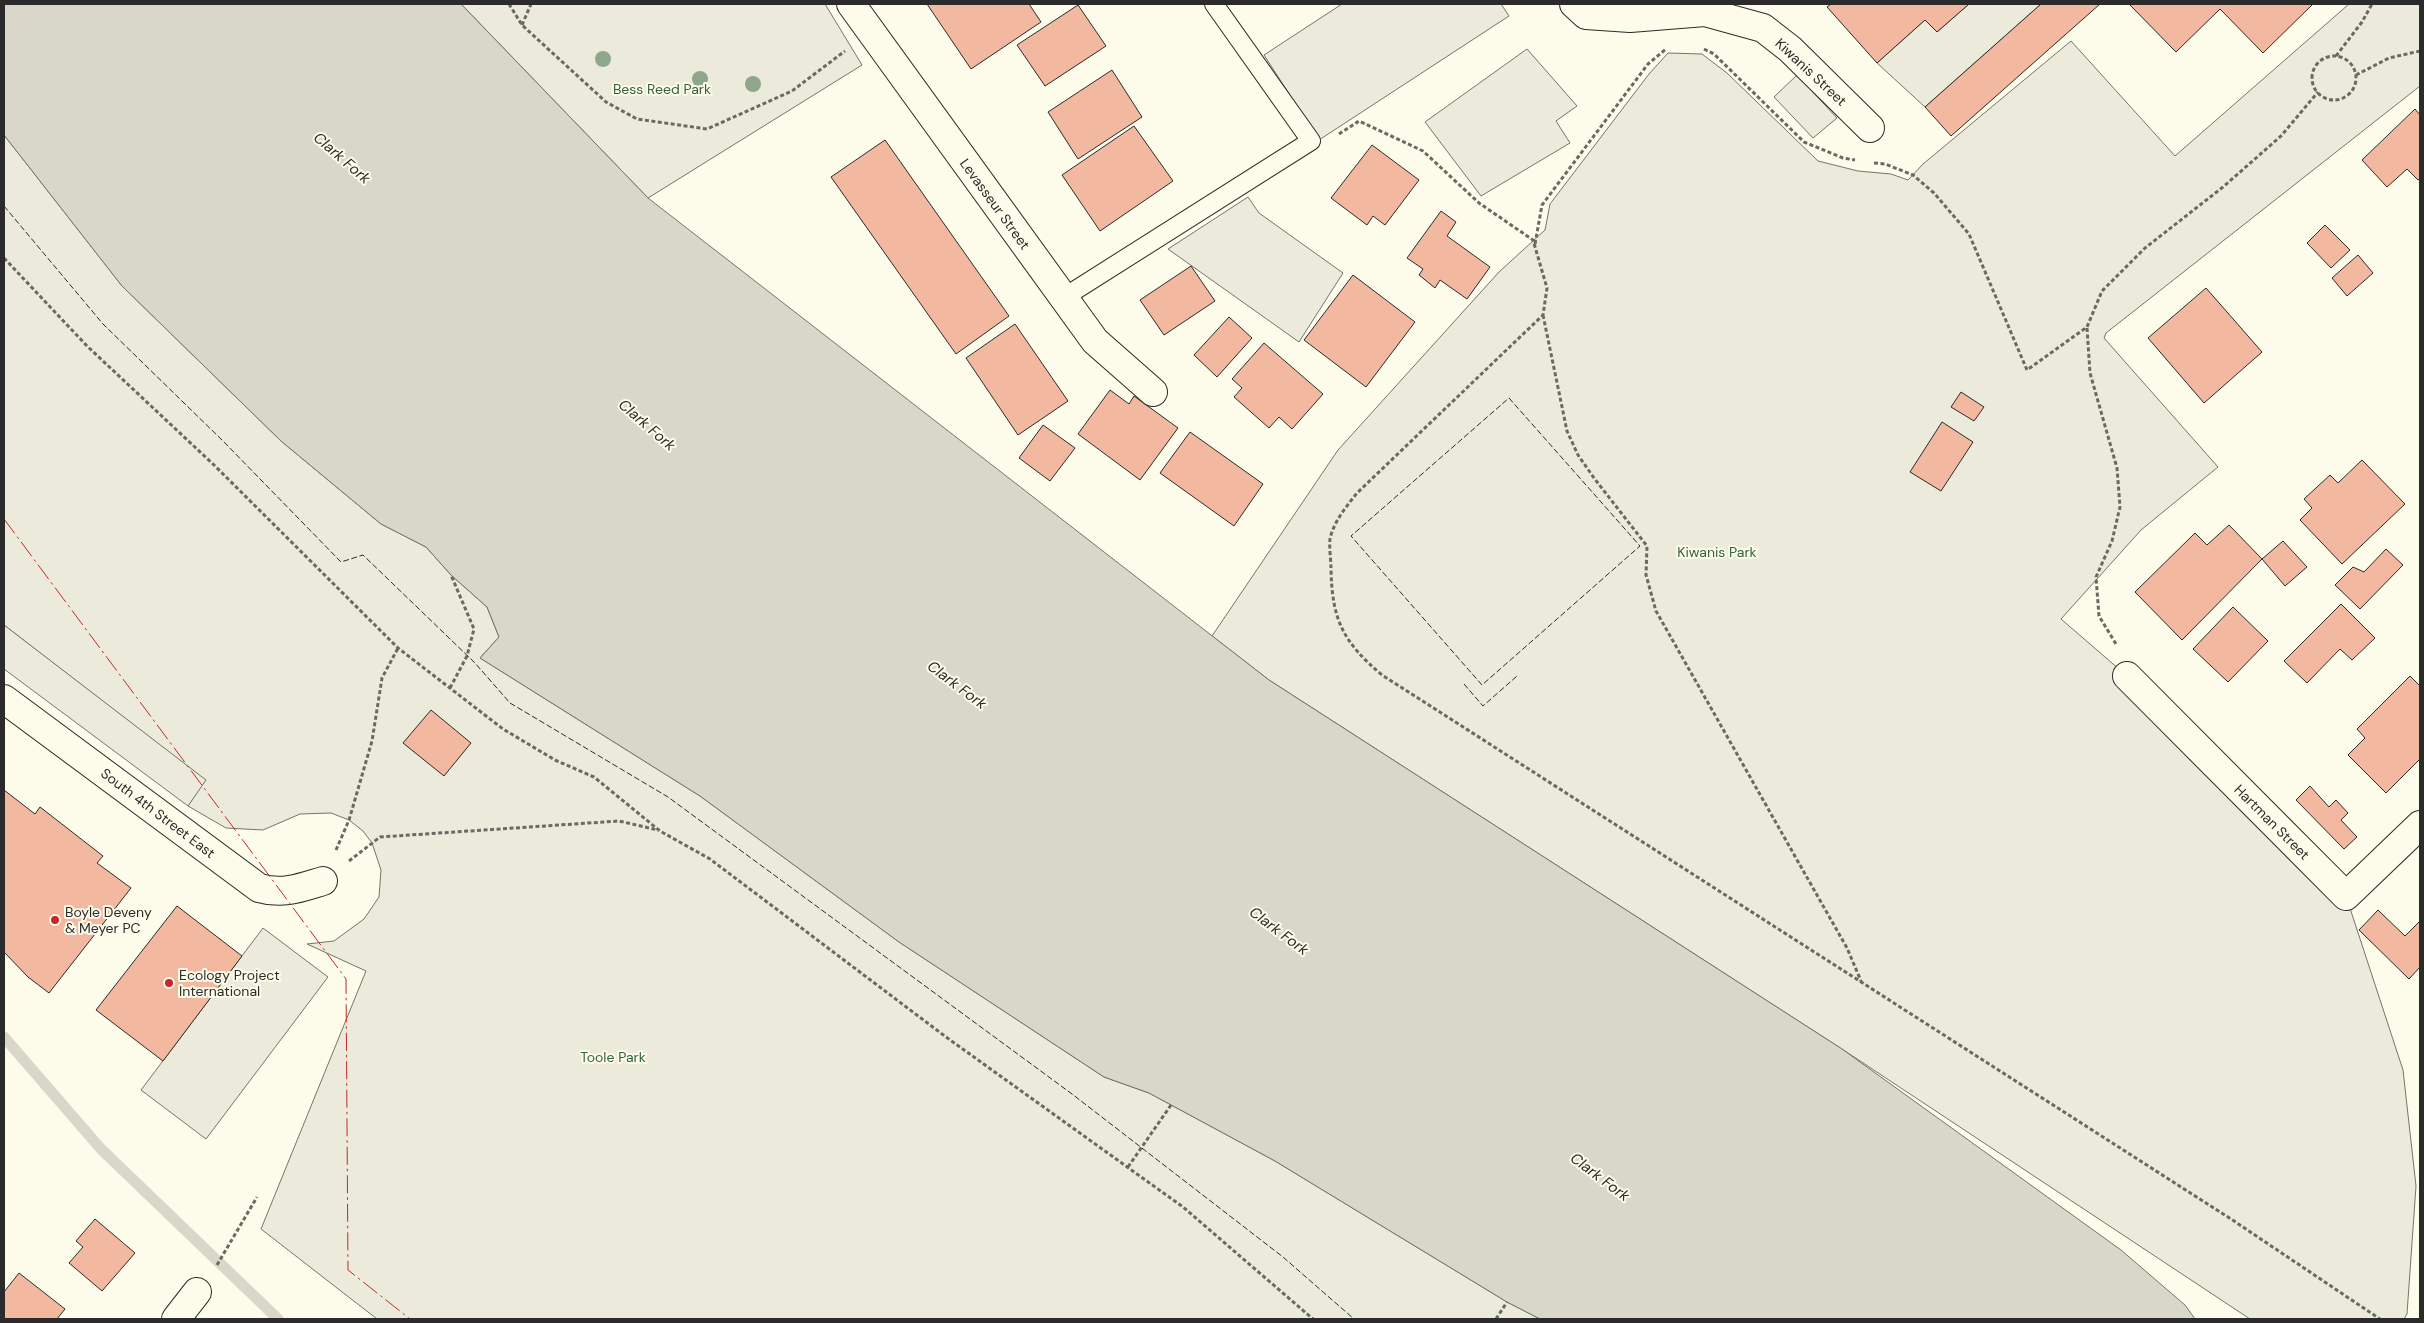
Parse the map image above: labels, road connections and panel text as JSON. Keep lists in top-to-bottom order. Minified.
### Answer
{"streets":{"street":["Kiwanis Street","Levasseur Street","South 4th Street East","Hartman Street"]},"water":["Clark Fork"],"parks":["Bess Reed Park","Kiwanis Park","Toole Park"],"places":["Boyle Deveny & Meyer PC","Ecology Project International"]}
